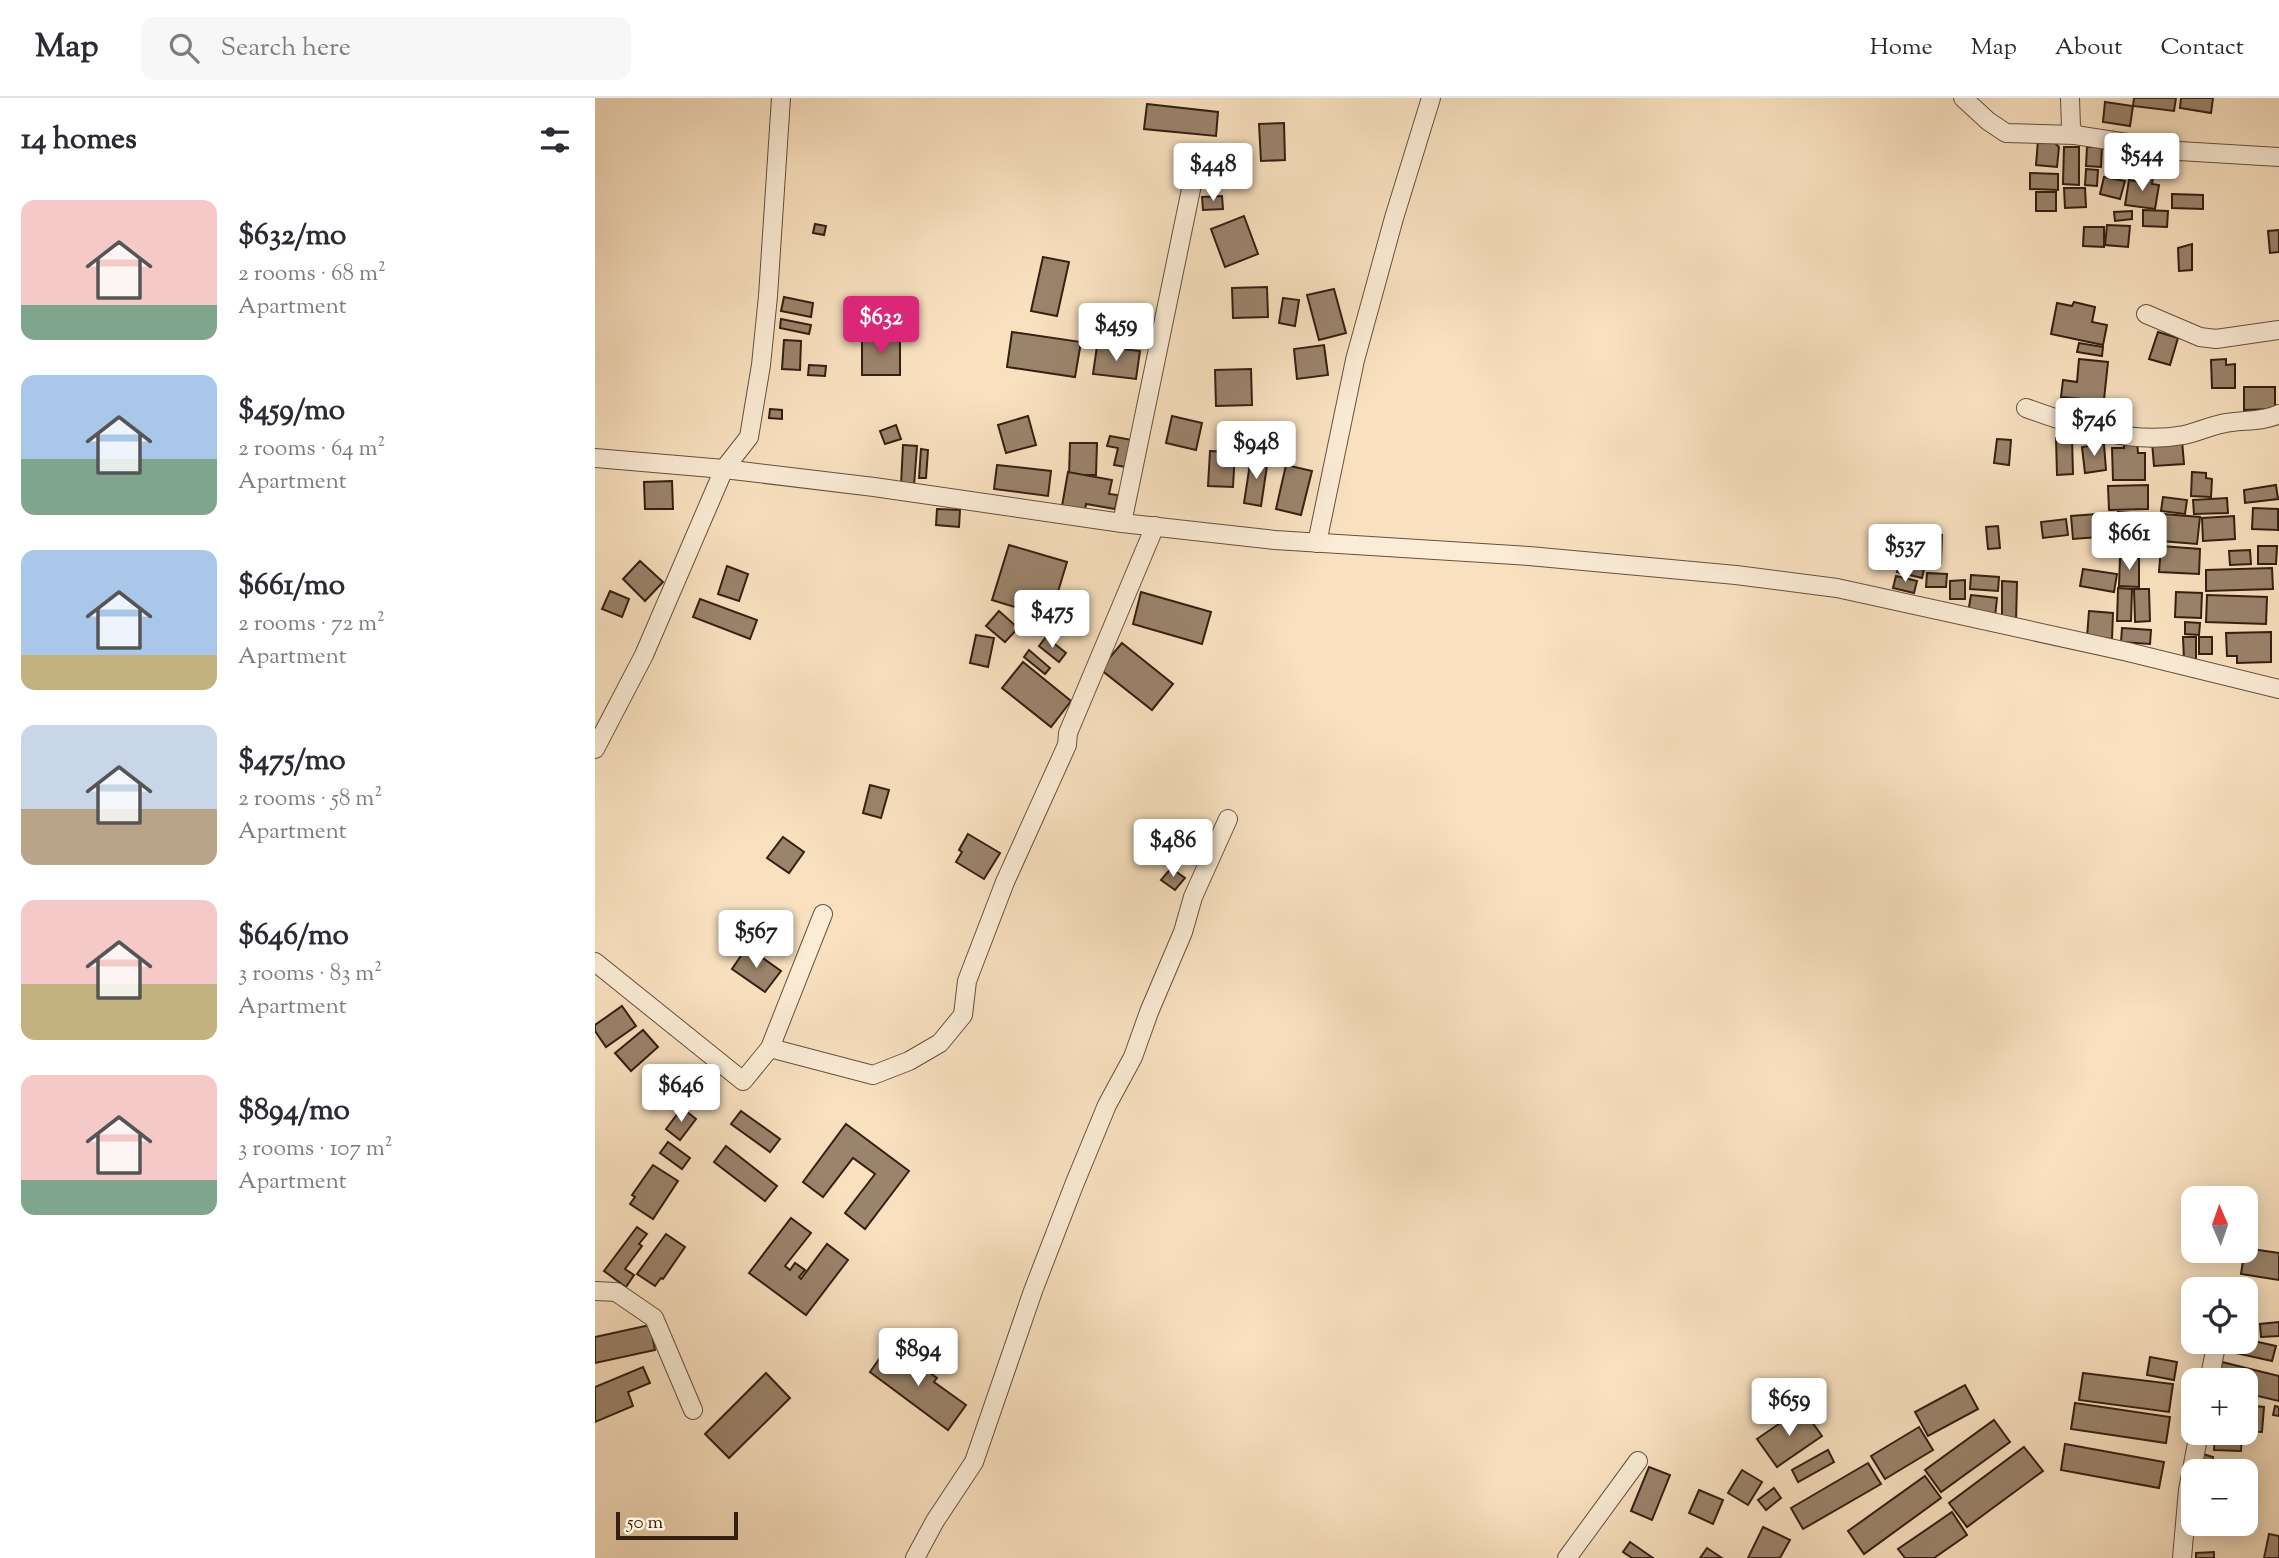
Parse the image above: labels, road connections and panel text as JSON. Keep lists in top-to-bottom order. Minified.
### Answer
{"scale_bar":"50 m","north":"top","page":{"header":"Map","search":"Search here","nav":["Home","Map","About","Contact"],"heading":"14 homes","price":["$544","$448","$632","$459","$746","$948","$661","$537","$475","$486","$567","$646","$894","$659"],"list":[{"name":"$632/mo","note":"2 rooms · 68 m² · Apartment"},{"name":"$459/mo","note":"2 rooms · 64 m² · Apartment"},{"name":"$661/mo","note":"2 rooms · 72 m² · Apartment"},{"name":"$475/mo","note":"2 rooms · 58 m² · Apartment"},{"name":"$646/mo","note":"3 rooms · 83 m² · Apartment"},{"name":"$894/mo","note":"3 rooms · 107 m² · Apartment"}],"map_buttons":["+","−"],"scale":"50 m"}}
